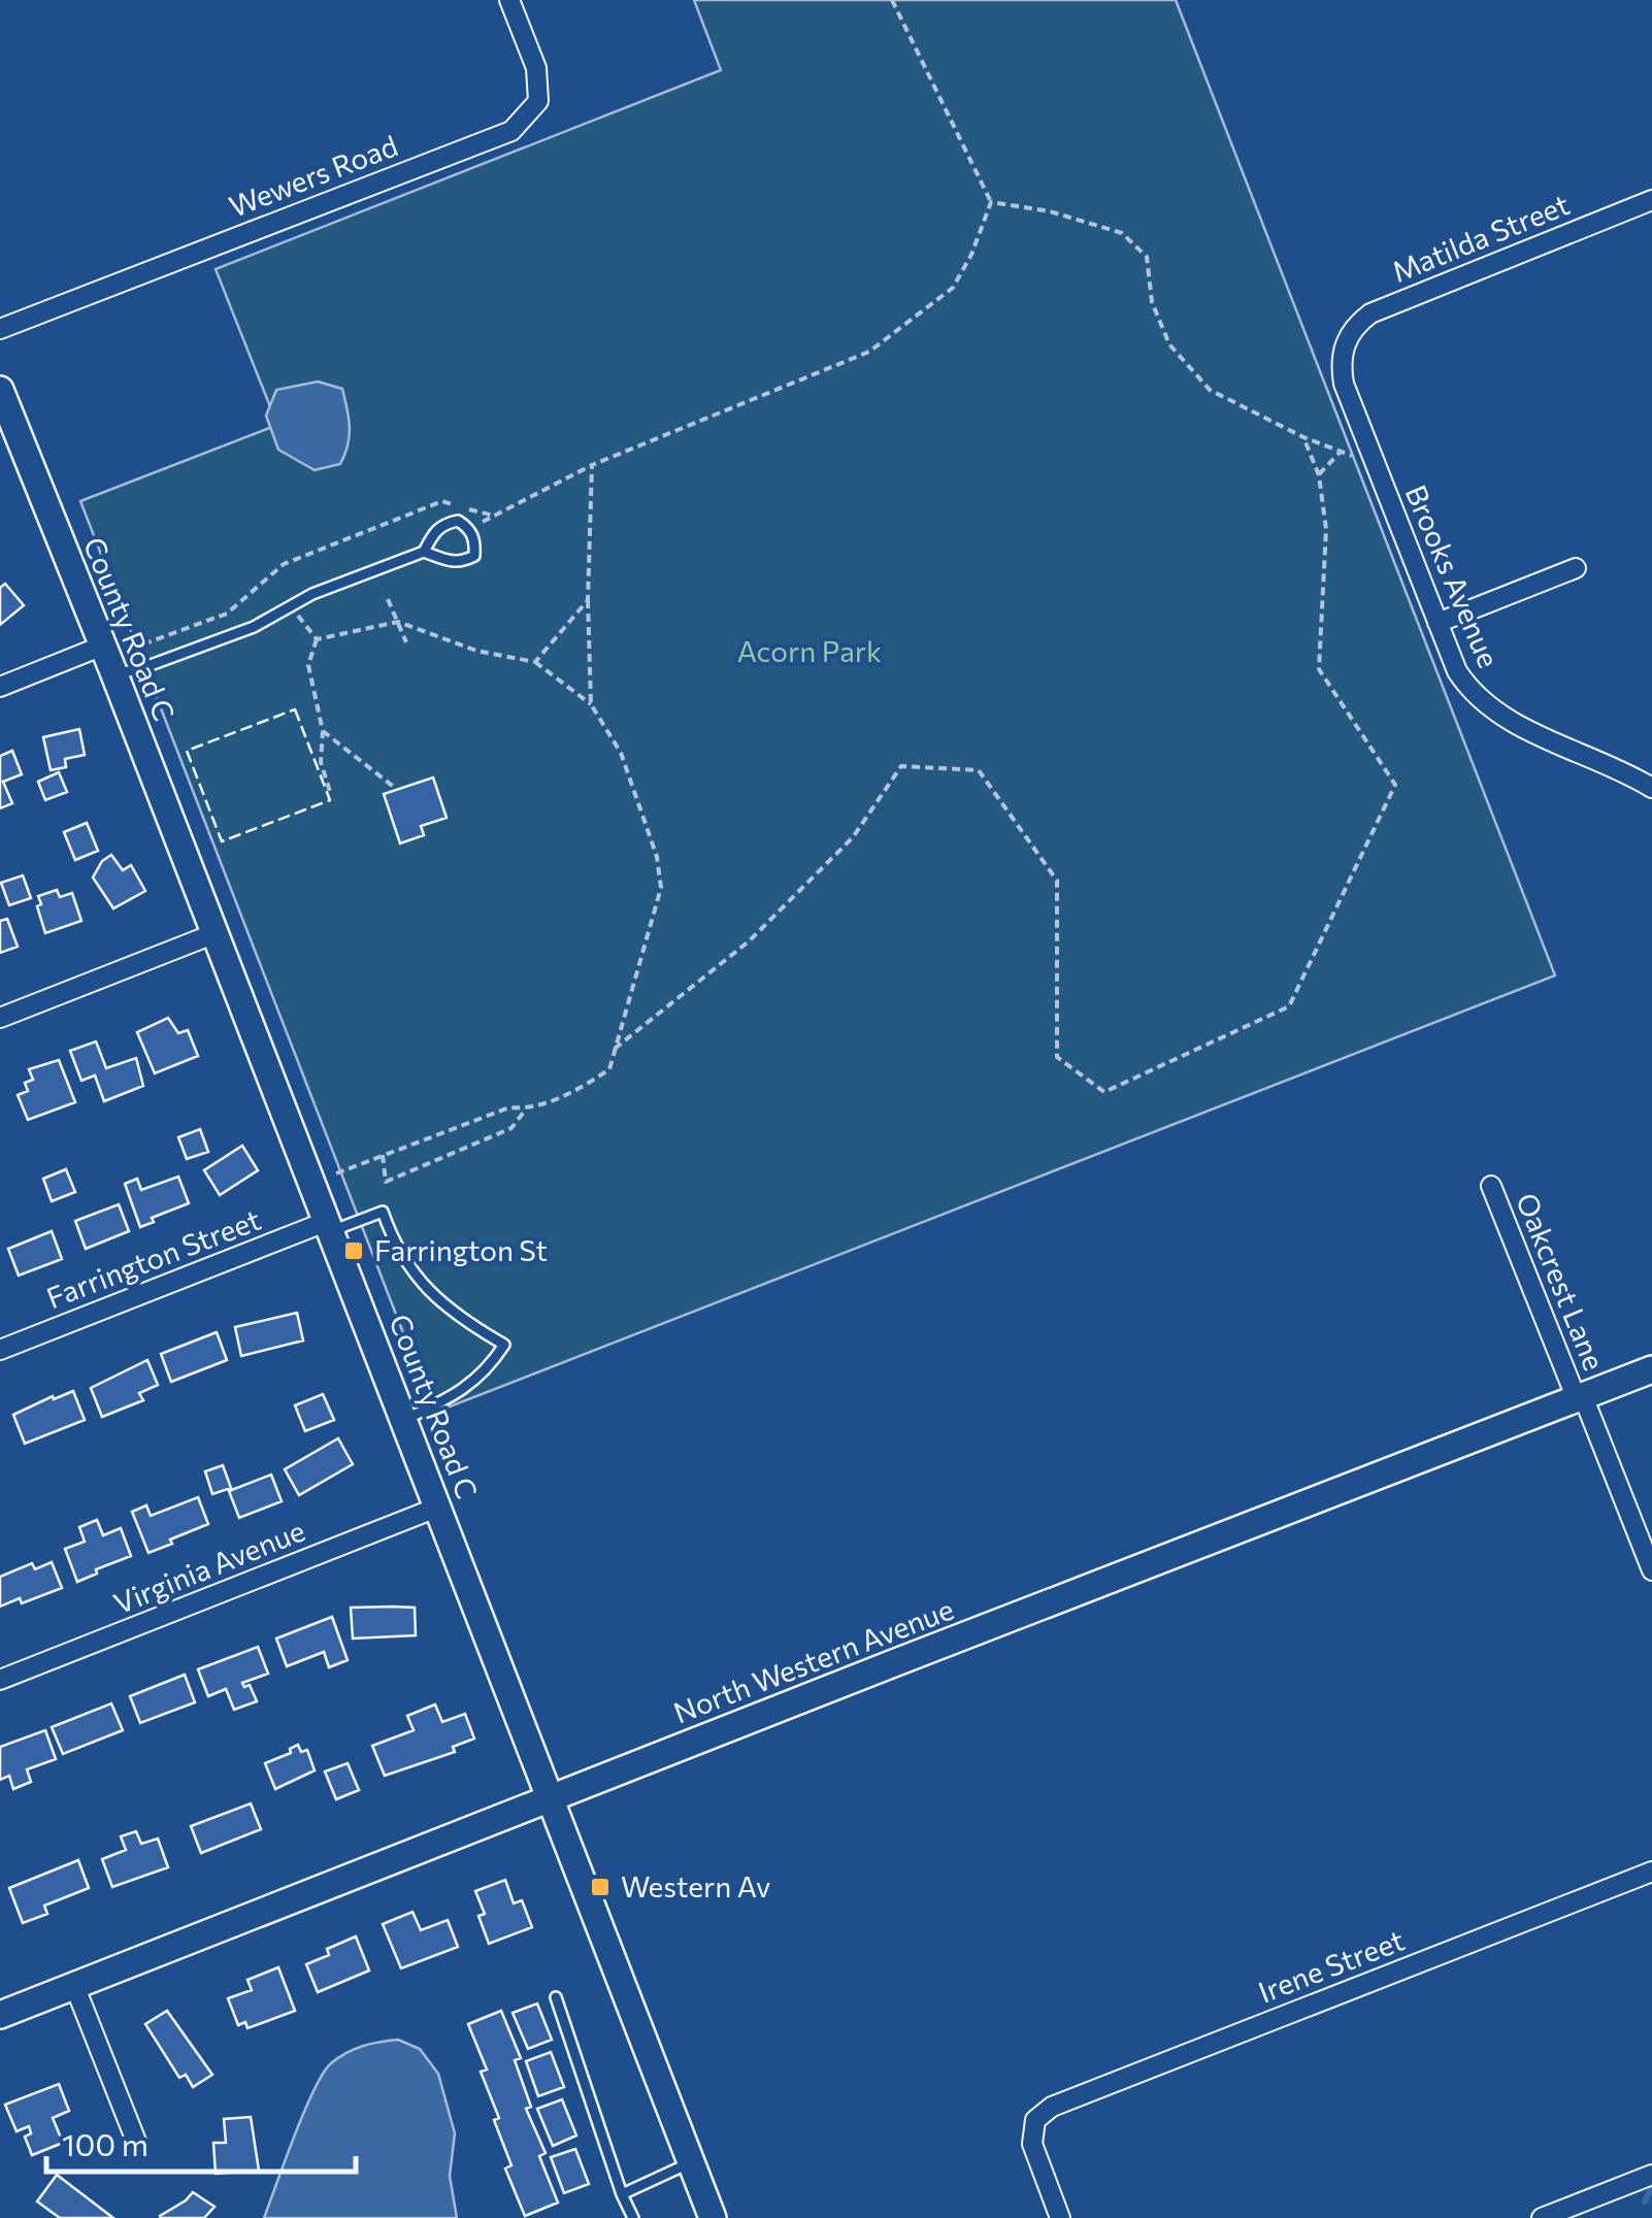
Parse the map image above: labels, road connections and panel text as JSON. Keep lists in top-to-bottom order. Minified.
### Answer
{"streets":{"main road":["County Road C","North Western Avenue"],"street":["Wewers Road","Matilda Street","Brooks Avenue","Farrington Street","Oakcrest Lane","Virginia Avenue","Irene Street"]},"crossings":[["Matilda Street","Brooks Avenue"],["County Road C","Farrington Street"],["County Road C","Virginia Avenue"],["County Road C","North Western Avenue"],["Oakcrest Lane","North Western Avenue"]],"parks":["Acorn Park"],"places":{"transit":["Farrington St","Western Av"]},"scale_bar":"100 m"}
